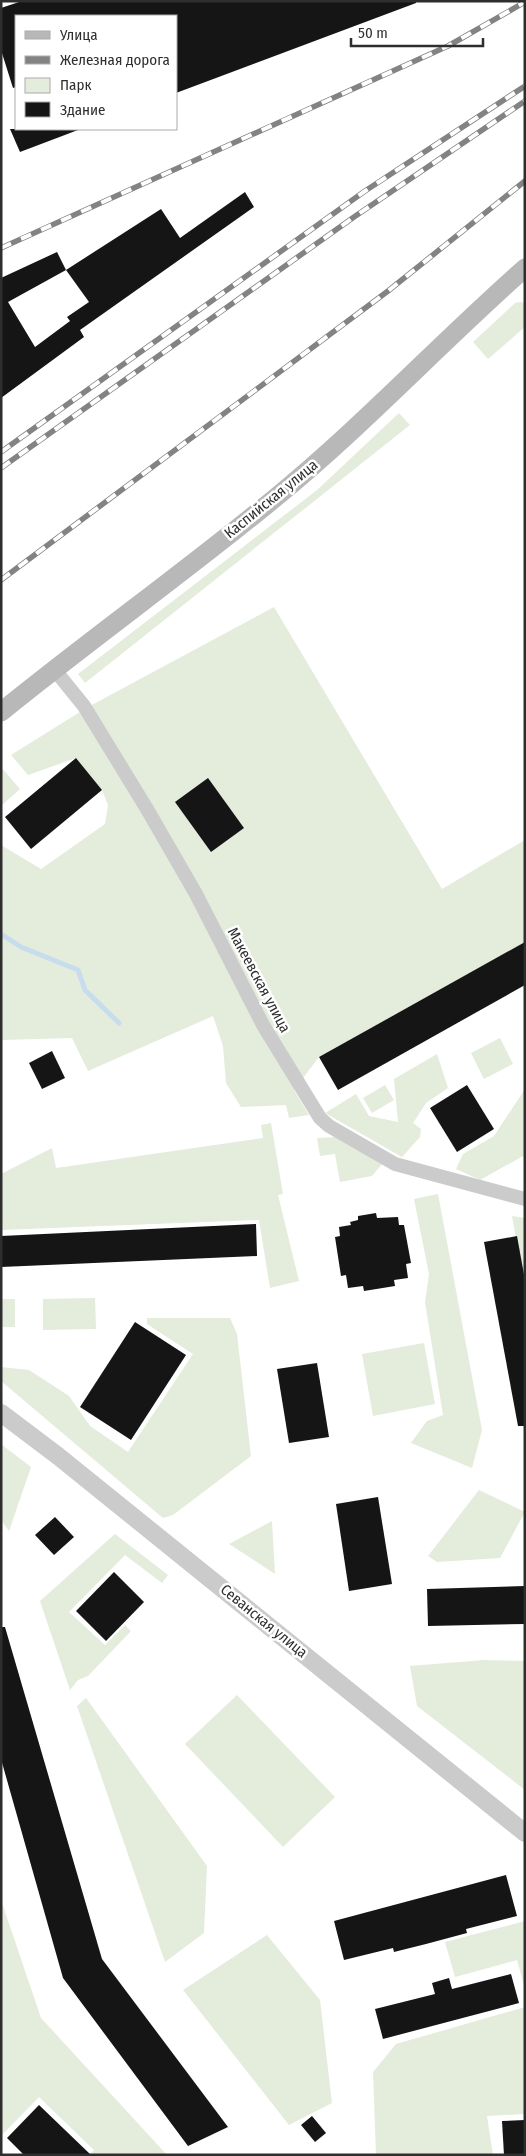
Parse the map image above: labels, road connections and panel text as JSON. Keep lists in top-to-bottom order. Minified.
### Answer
{"streets":{"main road":["Каспийская улица"],"street":["Макеевская улица","Севанская улица"]},"crossings":[["Каспийская улица","Макеевская улица"]],"legend":["Улица","Железная дорога","Парк","Здание"],"scale_bar":"50 m"}
